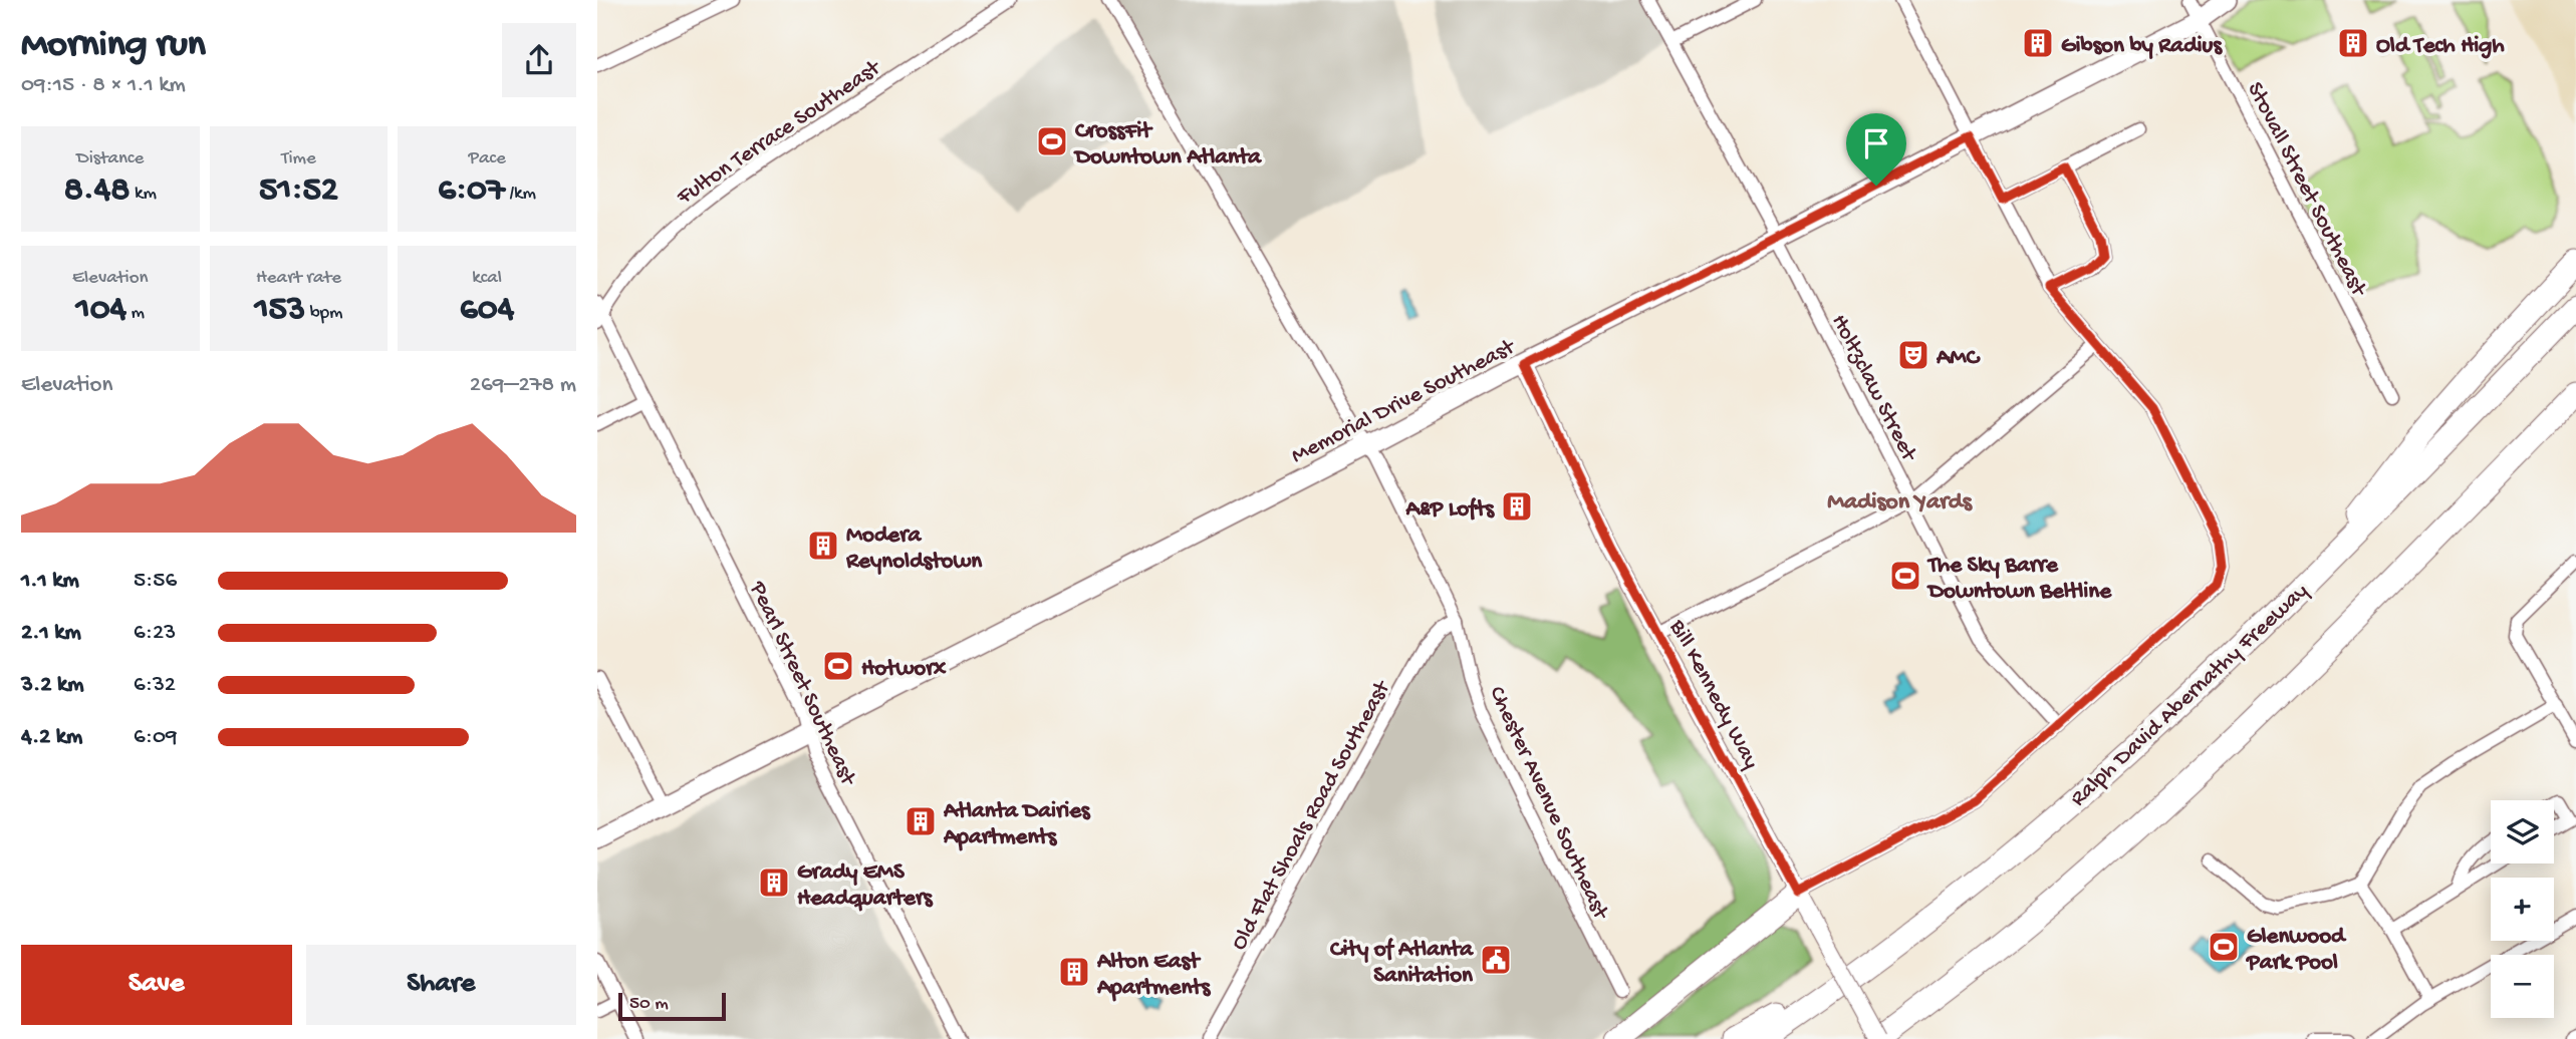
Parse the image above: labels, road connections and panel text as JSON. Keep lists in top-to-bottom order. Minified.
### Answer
{"streets":{"highway":["Ralph David Abernathy Freeway"],"main road":["Memorial Drive Southeast"],"street":["Fulton Terrace Southeast","Stovall Street Southeast","Holtzclaw Street","Pearl Street Southeast","Bill Kennedy Way","Chester Avenue Southeast","Old Flat Shoals Road Southeast"]},"crossings":[["Fulton Terrace Southeast","Pearl Street Southeast"],["Stovall Street Southeast","Memorial Drive Southeast"],["Holtzclaw Street","Memorial Drive Southeast"],["Memorial Drive Southeast","Pearl Street Southeast"],["Memorial Drive Southeast","Bill Kennedy Way"],["Memorial Drive Southeast","Chester Avenue Southeast"],["Chester Avenue Southeast","Old Flat Shoals Road Southeast"]],"districts":["Madison Yards"],"places":{"building":["Gibson by Radius","Old Tech High","A&P Lofts","Modera Reynoldstown","Atlanta Dairies Apartments","Grady EMS Headquarters","Alton East Apartments"],"sports":["CrossFit Downtown Atlanta","The Sky Barre Downtown Beltline","Hotworx","Glenwood Park Pool"],"theatre":["AMC"],"public building":["City of Atlanta Sanitation"]},"scale_bar":"50 m","page":{"heading":["Morning run","09:15 · 8 × 1.1 km"],"stats":[["Distance","8.48 km"],["Time","51:52"],["Pace","6:07 /km"],["Elevation","104 m"],["Heart rate","153 bpm"],["kcal","604"]],"chart":["Elevation","269–278 m"],"list":[{"name":"1.1 km","note":"5:56"},{"name":"2.1 km","note":"6:23"},{"name":"3.2 km","note":"6:32"},{"name":"4.2 km","note":"6:09"}],"map_buttons":["+","−"],"buttons":["Save","Share"],"scale":"50 m"}}
